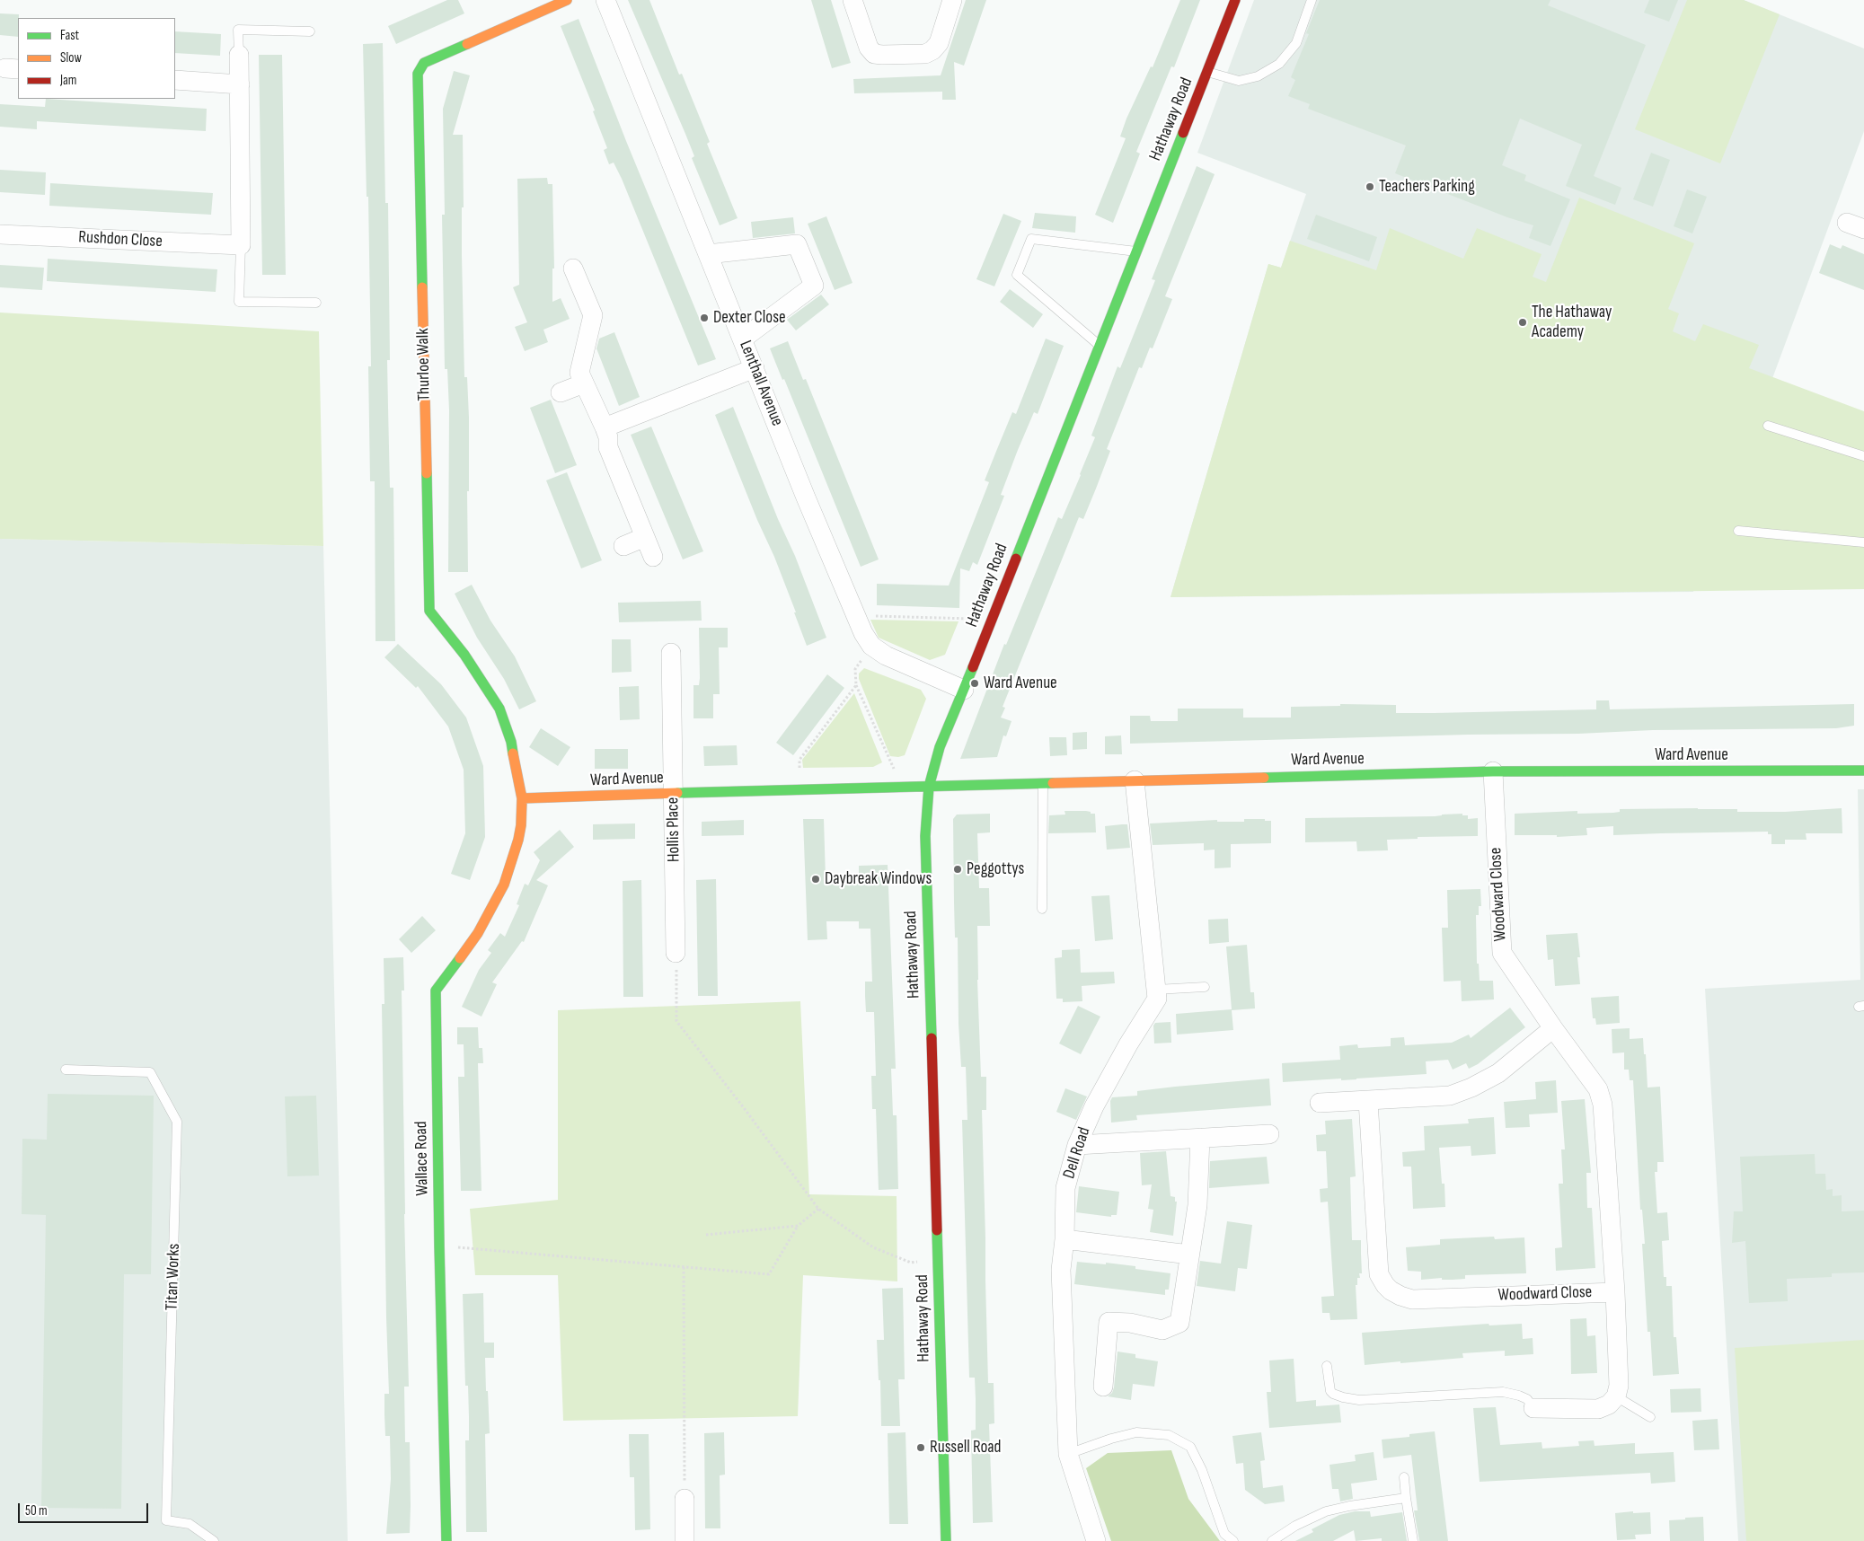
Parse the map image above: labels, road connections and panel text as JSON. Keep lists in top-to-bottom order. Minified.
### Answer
{"streets":{"street":["Hathaway Road","Rushdon Close","Thurloe Walk","Lenthall Avenue","Ward Avenue","Hollis Place","Woodward Close","Dell Road","Wallace Road"],"lane":["Titan Works"]},"crossings":[["Hathaway Road","Lenthall Avenue"],["Hathaway Road","Ward Avenue"],["Thurloe Walk","Ward Avenue"],["Thurloe Walk","Wallace Road"],["Ward Avenue","Hollis Place"],["Ward Avenue","Woodward Close"],["Ward Avenue","Dell Road"],["Ward Avenue","Wallace Road"]],"places":["Teachers Parking","Dexter Close","The Hathaway Academy","Ward Avenue","Peggottys","Daybreak Windows","Russell Road"],"legend":["Fast","Slow","Jam"],"scale_bar":"50 m"}
